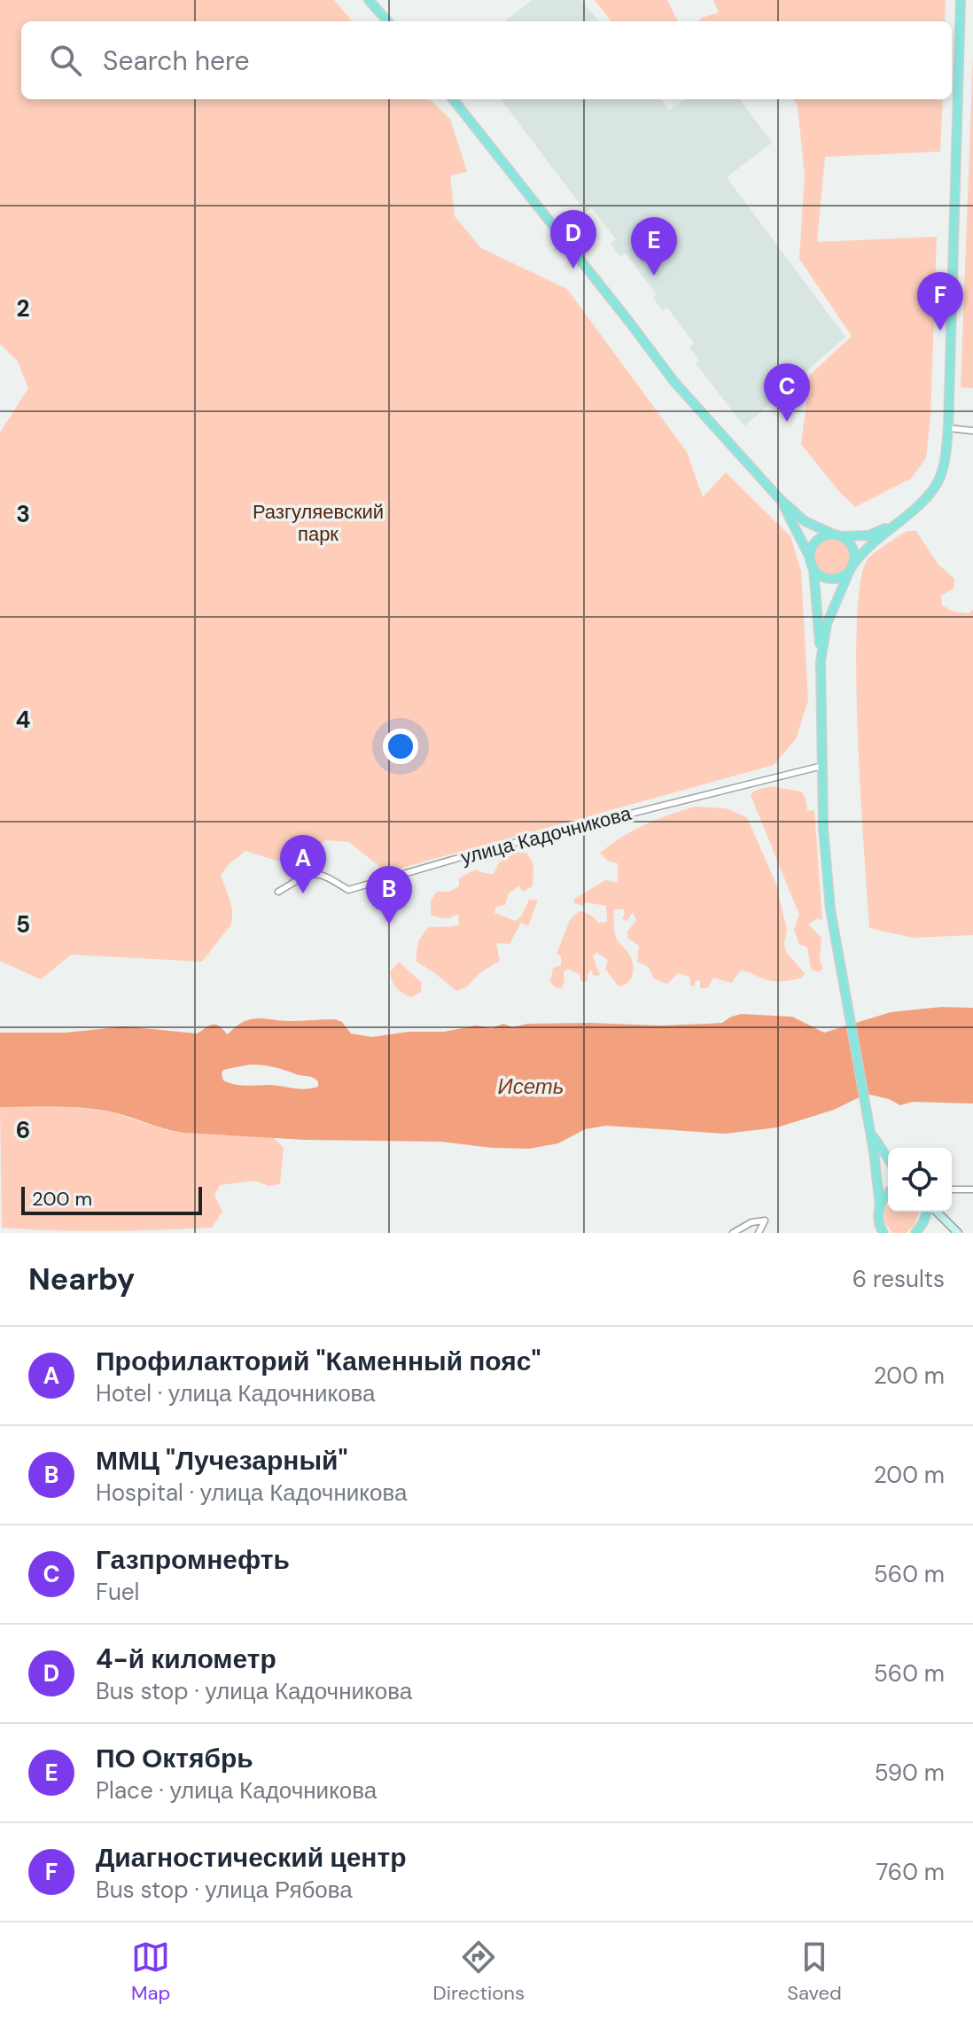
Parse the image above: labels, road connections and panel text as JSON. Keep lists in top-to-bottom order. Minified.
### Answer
{"streets":{"street":["улица Кадочникова"]},"water":["Исеть"],"parks":["Разгуляевский парк"],"scale_bar":"200 m","page":{"search":"Search here","pins":["D","E","F","C","A","B"],"scale":"200 m","heading":["Nearby","6 results"],"list":[{"mark":"A","name":"Профилакторий \"Каменный пояс\"","note":"Hotel · улица Кадочникова","value":"200 m"},{"mark":"B","name":"ММЦ \"Лучезарный\"","note":"Hospital · улица Кадочникова","value":"200 m"},{"mark":"C","name":"Газпромнефть","note":"Fuel","value":"560 m"},{"mark":"D","name":"4-й километр","note":"Bus stop · улица Кадочникова","value":"560 m"},{"mark":"E","name":"ПО Октябрь","note":"Place · улица Кадочникова","value":"590 m"},{"mark":"F","name":"Диагностический центр","note":"Bus stop · улица Рябова","value":"760 m"}],"nav":["Map","Directions","Saved"]},"grid":{"rows":["2","3","4","5","6"]}}
